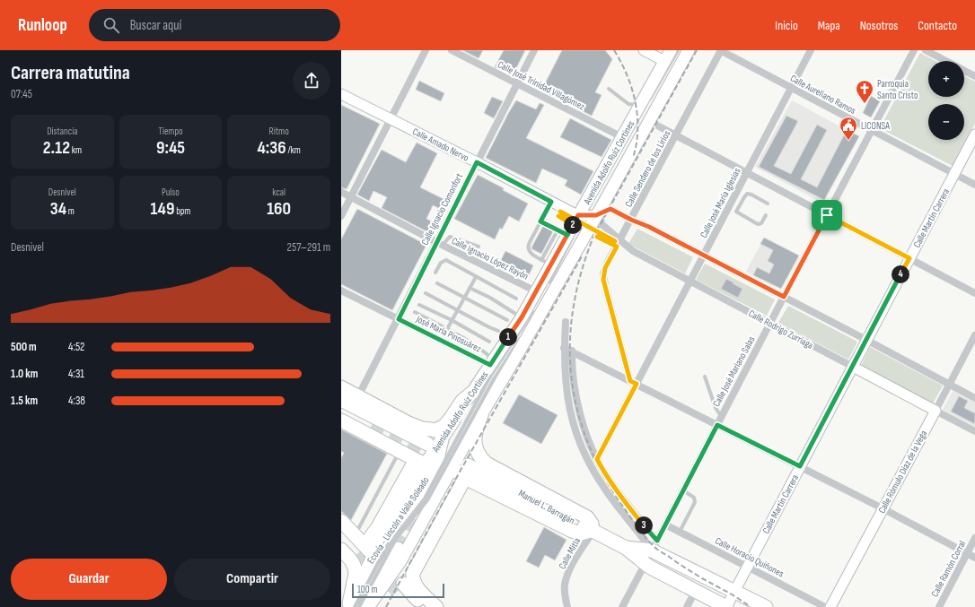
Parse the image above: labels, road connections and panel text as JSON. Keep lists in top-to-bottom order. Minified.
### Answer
{"streets":{"main road":["Avenida Adolfo Ruíz Cortines"],"street":["Calle José Trinidad Villagómez","Calle Aureliano Ramos","Calle Amado Nervo","Calle Sendero de los Lirios","Calle José María Iglesias","Calle Ignacio Comonfort","Calle Martín Carrera","Calle Ignacio López Rayón","Calle Rodrigo Zurriaga","José María Pinosuárez","Calle José Mariano Salas","Calle Rómulo Díaz de la Vega","Calle Mitla","Calle Horacio Quiñones","Calle Ramón Corral"]},"crossings":[["Calle José Trinidad Villagómez","Avenida Adolfo Ruíz Cortines"],["Calle José Trinidad Villagómez","Calle Ignacio Comonfort"],["Calle Aureliano Ramos","Calle Sendero de los Lirios"],["Calle Aureliano Ramos","Calle José María Iglesias"],["Calle Aureliano Ramos","Calle Martín Carrera"],["Calle Aureliano Ramos","Calle José Mariano Salas"],["Calle Amado Nervo","Avenida Adolfo Ruíz Cortines"],["Calle Amado Nervo","Calle Ignacio Comonfort"],["Calle Amado Nervo","Calle Rodrigo Zurriaga"],["Avenida Adolfo Ruíz Cortines","Calle Ignacio López Rayón"],["Avenida Adolfo Ruíz Cortines","Calle Rodrigo Zurriaga"],["Avenida Adolfo Ruíz Cortines","José María Pinosuárez"],["Calle Sendero de los Lirios","Calle José María Iglesias"],["Calle Sendero de los Lirios","Calle Rodrigo Zurriaga"],["Calle José María Iglesias","Calle Rodrigo Zurriaga"],["Calle Ignacio Comonfort","Calle Ignacio López Rayón"],["Calle Ignacio Comonfort","José María Pinosuárez"],["Calle Martín Carrera","Calle Rodrigo Zurriaga"],["Calle Martín Carrera","Calle Horacio Quiñones"],["Calle Rodrigo Zurriaga","Calle José Mariano Salas"],["Calle Rodrigo Zurriaga","Calle Rómulo Díaz de la Vega"],["Calle José Mariano Salas","Calle Horacio Quiñones"]],"places":{"church":["Parroquia Santo Cristo"],"public building":["LICONSA"]},"scale_bar":"100 m","page":{"header":"Runloop","search":"Buscar aquí","nav":["Inicio","Mapa","Nosotros","Contacto"],"heading":["Carrera matutina","07:45"],"map_buttons":["+","−"],"stats":[["Distancia","2.12 km"],["Tiempo","9:45"],["Ritmo","4:36 /km"],["Desnivel","34 m"],["Pulso","149 bpm"],["kcal","160"]],"pins":["2","4","1","3"],"chart":["Desnivel","257–291 m"],"list":[{"name":"500 m","note":"4:52"},{"name":"1.0 km","note":"4:31"},{"name":"1.5 km","note":"4:38"}],"buttons":["Guardar","Compartir"],"scale":"100 m"}}
